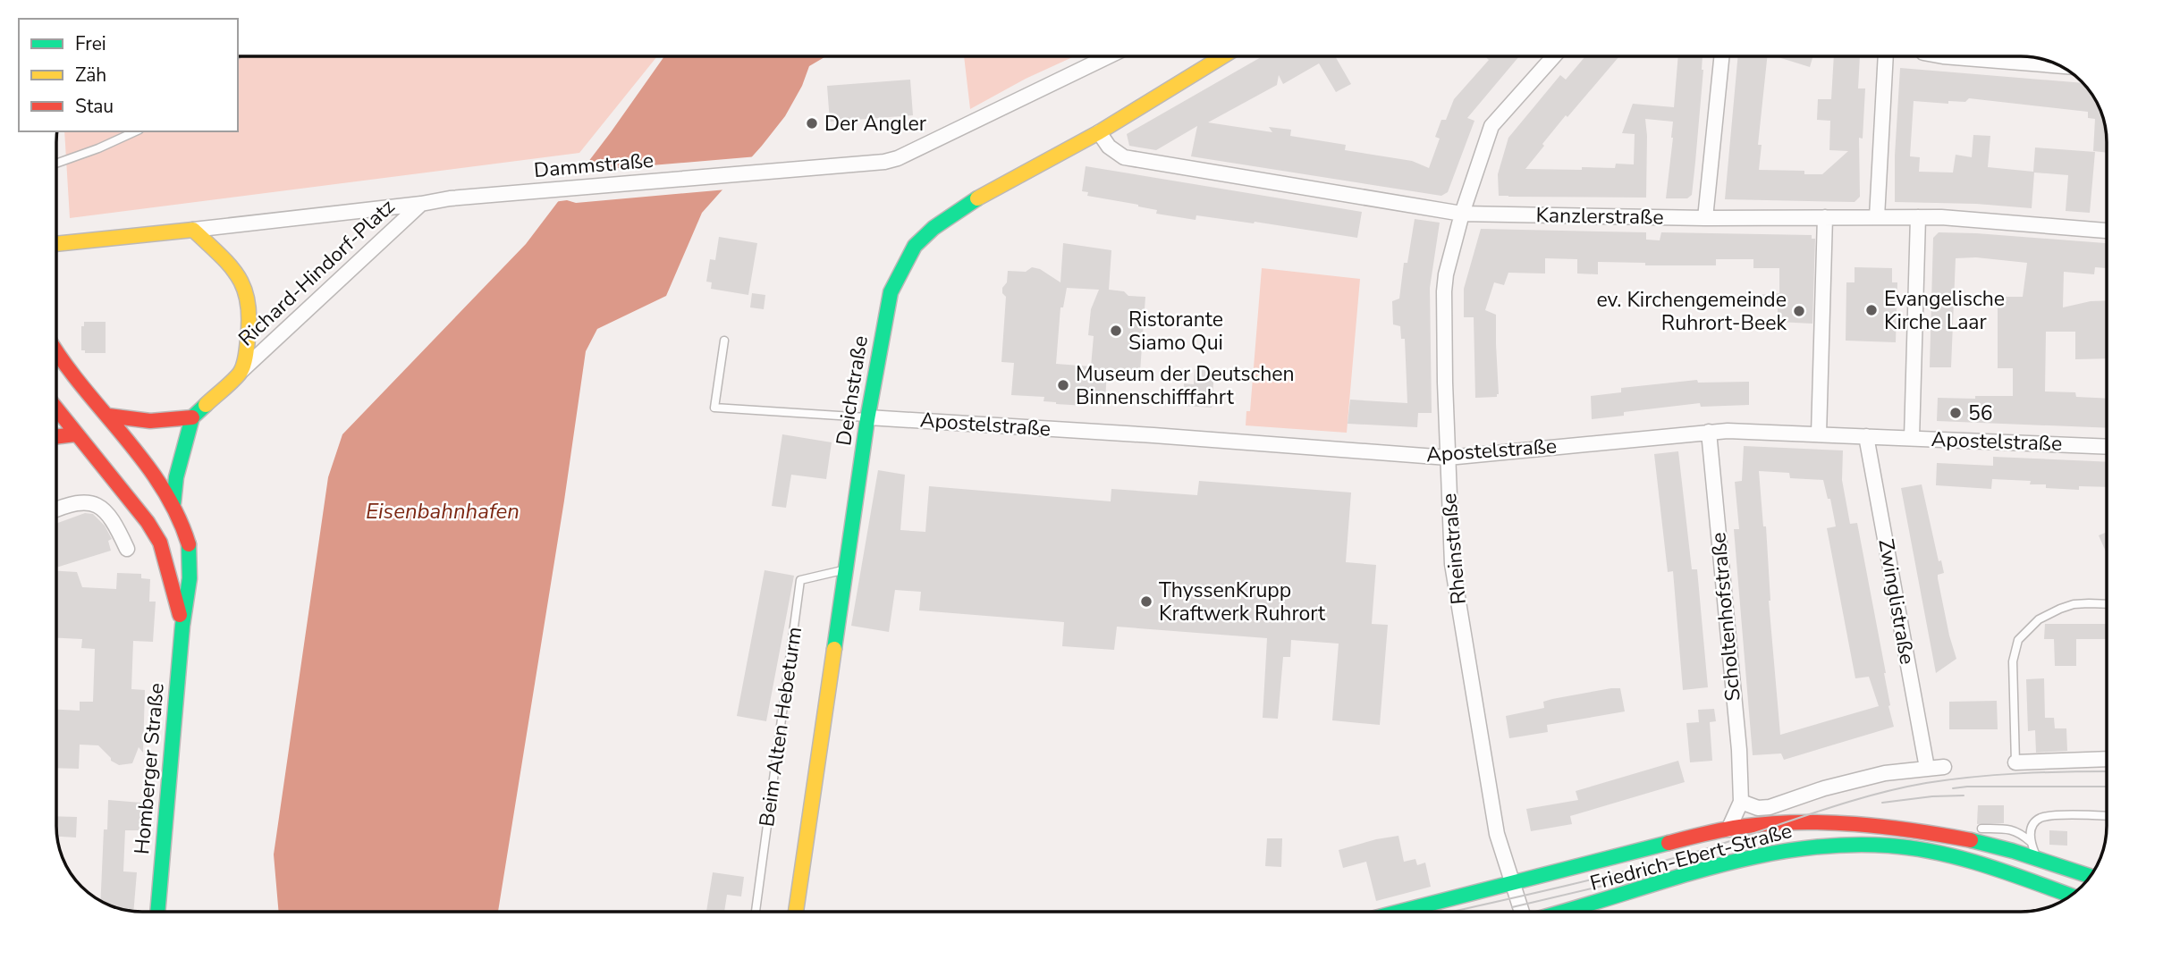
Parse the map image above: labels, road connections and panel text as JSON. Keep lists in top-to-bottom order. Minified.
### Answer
{"streets":{"main road":["Dammstraße","Richard-Hindorf-Platz","Deichstraße","Homberger Straße","Friedrich-Ebert-Straße"],"street":["Kanzlerstraße","Apostelstraße","Rheinstraße","Zwinglistraße","Scholtenhofstraße"],"lane":["Beim Alten Hebeturm"]},"crossings":[["Dammstraße","Richard-Hindorf-Platz"],["Kanzlerstraße","Deichstraße"],["Kanzlerstraße","Rheinstraße"],["Deichstraße","Apostelstraße"],["Deichstraße","Beim Alten Hebeturm"],["Apostelstraße","Rheinstraße"],["Apostelstraße","Zwinglistraße"],["Apostelstraße","Scholtenhofstraße"],["Rheinstraße","Friedrich-Ebert-Straße"],["Zwinglistraße","Friedrich-Ebert-Straße"],["Scholtenhofstraße","Friedrich-Ebert-Straße"]],"water":["Eisenbahnhafen"],"places":["Der Angler","Evangelische Kirche Laar","ev. Kirchengemeinde Ruhrort-Beek","Ristorante Siamo Qui","Museum der Deutschen Binnenschifffahrt","56","ThyssenKrupp Kraftwerk Ruhrort"],"legend":["Frei","Zäh","Stau"]}
